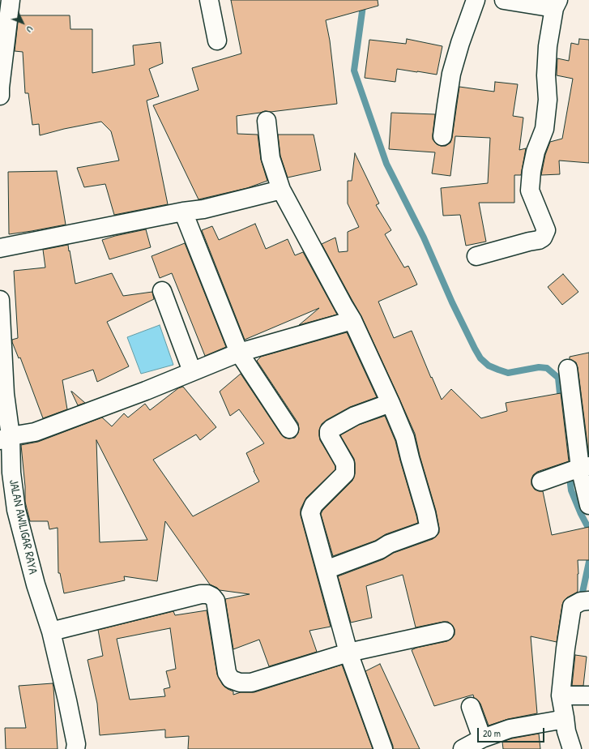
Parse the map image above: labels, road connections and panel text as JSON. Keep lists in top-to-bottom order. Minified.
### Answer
{"streets":{"street":["JALAN AWILIGAR RAYA"]},"scale_bar":"20 m","north":"bottom right"}
